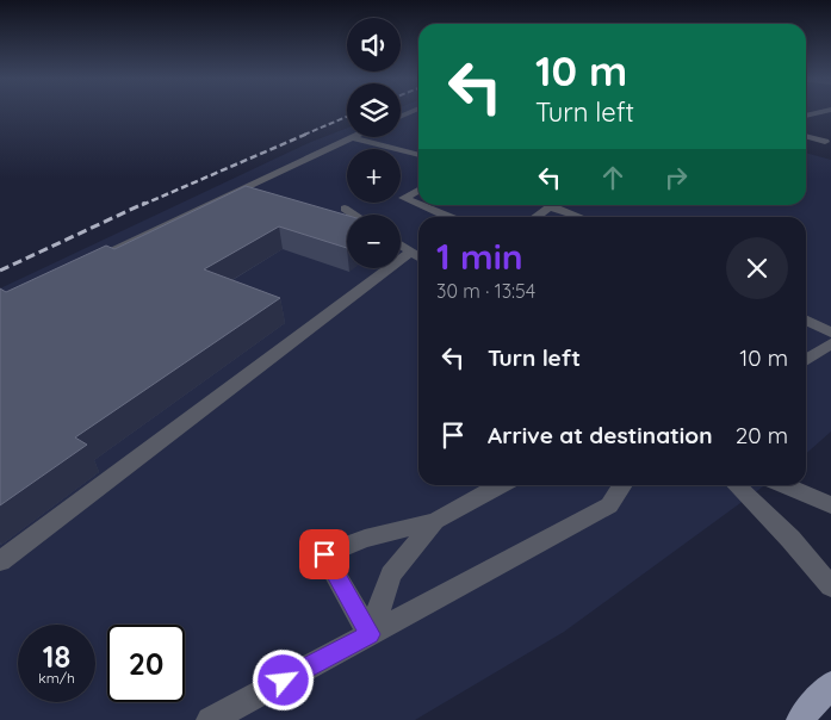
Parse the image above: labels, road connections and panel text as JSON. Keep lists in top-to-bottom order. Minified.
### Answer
{"page":{"map_buttons":["+","−"],"turn":["10 m","Turn left"],"heading":["1 min","30 m · 13:54"],"list":[{"name":"Turn left","value":"10 m"},{"name":"Arrive at destination","value":"20 m"}],"speed":"18 km/h","limit":"20"}}
